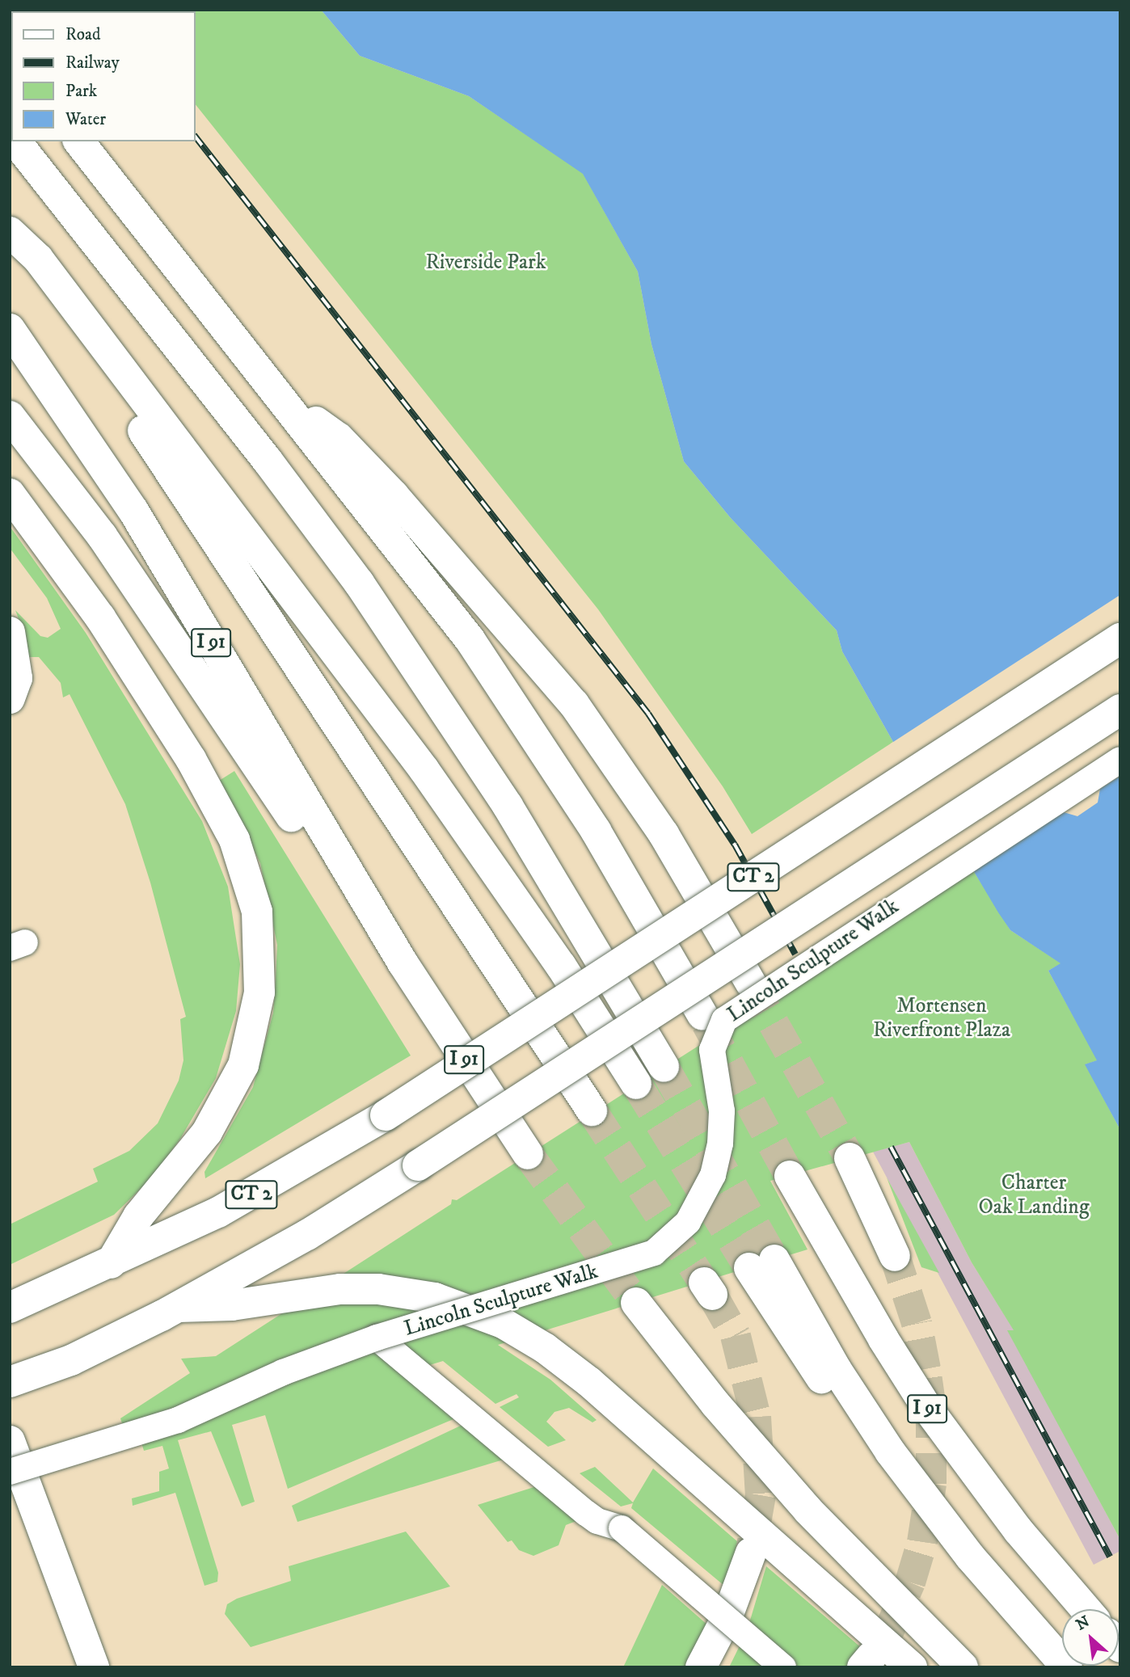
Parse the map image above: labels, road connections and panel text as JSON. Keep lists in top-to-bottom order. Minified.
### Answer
{"streets":{"main road":["I 91","CT 2"],"street":["Lincoln Sculpture Walk"]},"parks":["Riverside Park","Mortensen Riverfront Plaza","Charter Oak Landing"],"legend":["Road","Railway","Park","Water"],"north":"top left"}
